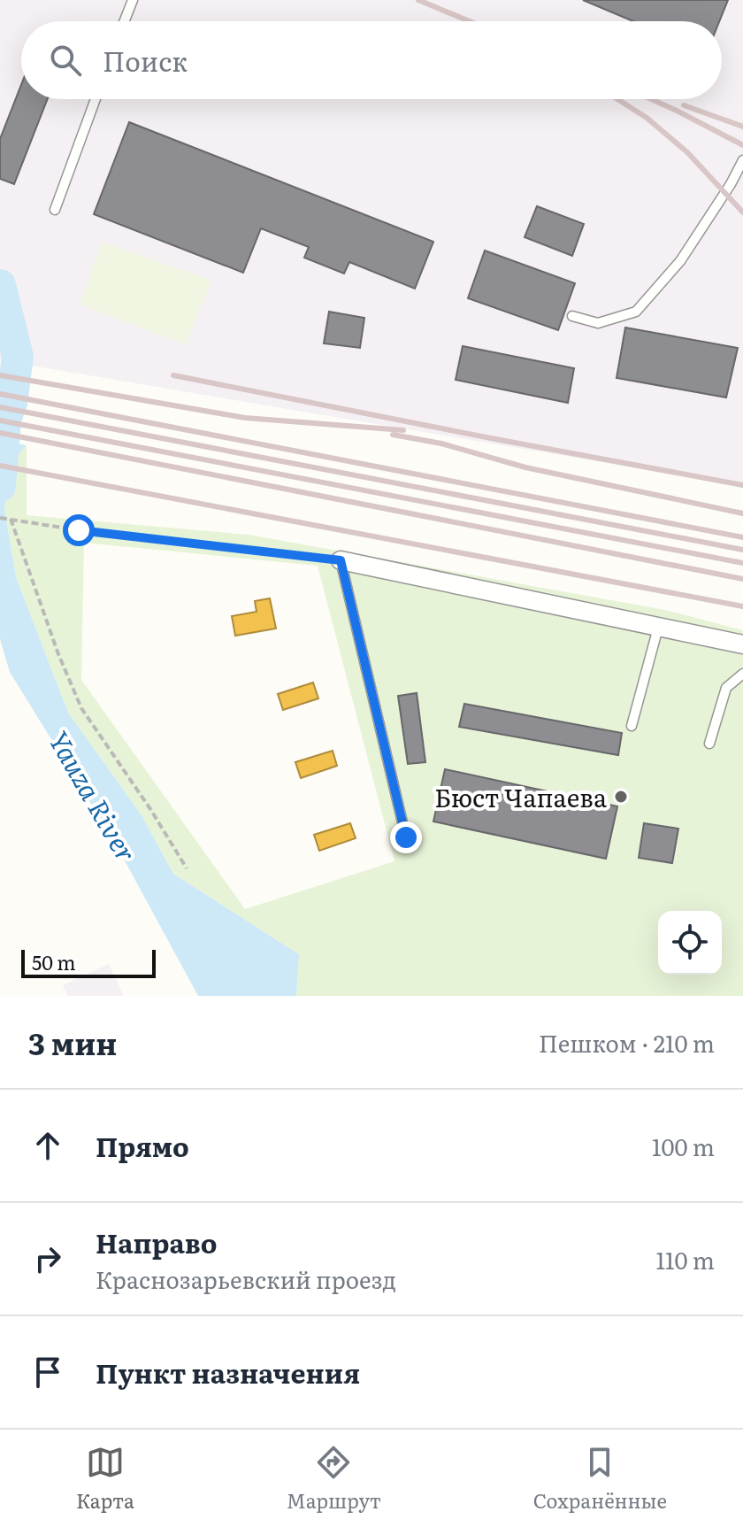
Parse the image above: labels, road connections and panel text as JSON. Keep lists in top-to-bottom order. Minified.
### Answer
{"water":["Yauza River"],"places":["Бюст Чапаева"],"scale_bar":"50 m","page":{"search":"Поиск","scale":"50 m","heading":["3 мин","Пешком · 210 m"],"list":[["Прямо","100 m"],["Направо","Краснозарьевский проезд","110 m"],"Пункт назначения"],"nav":["Карта","Маршрут","Сохранённые"]}}
